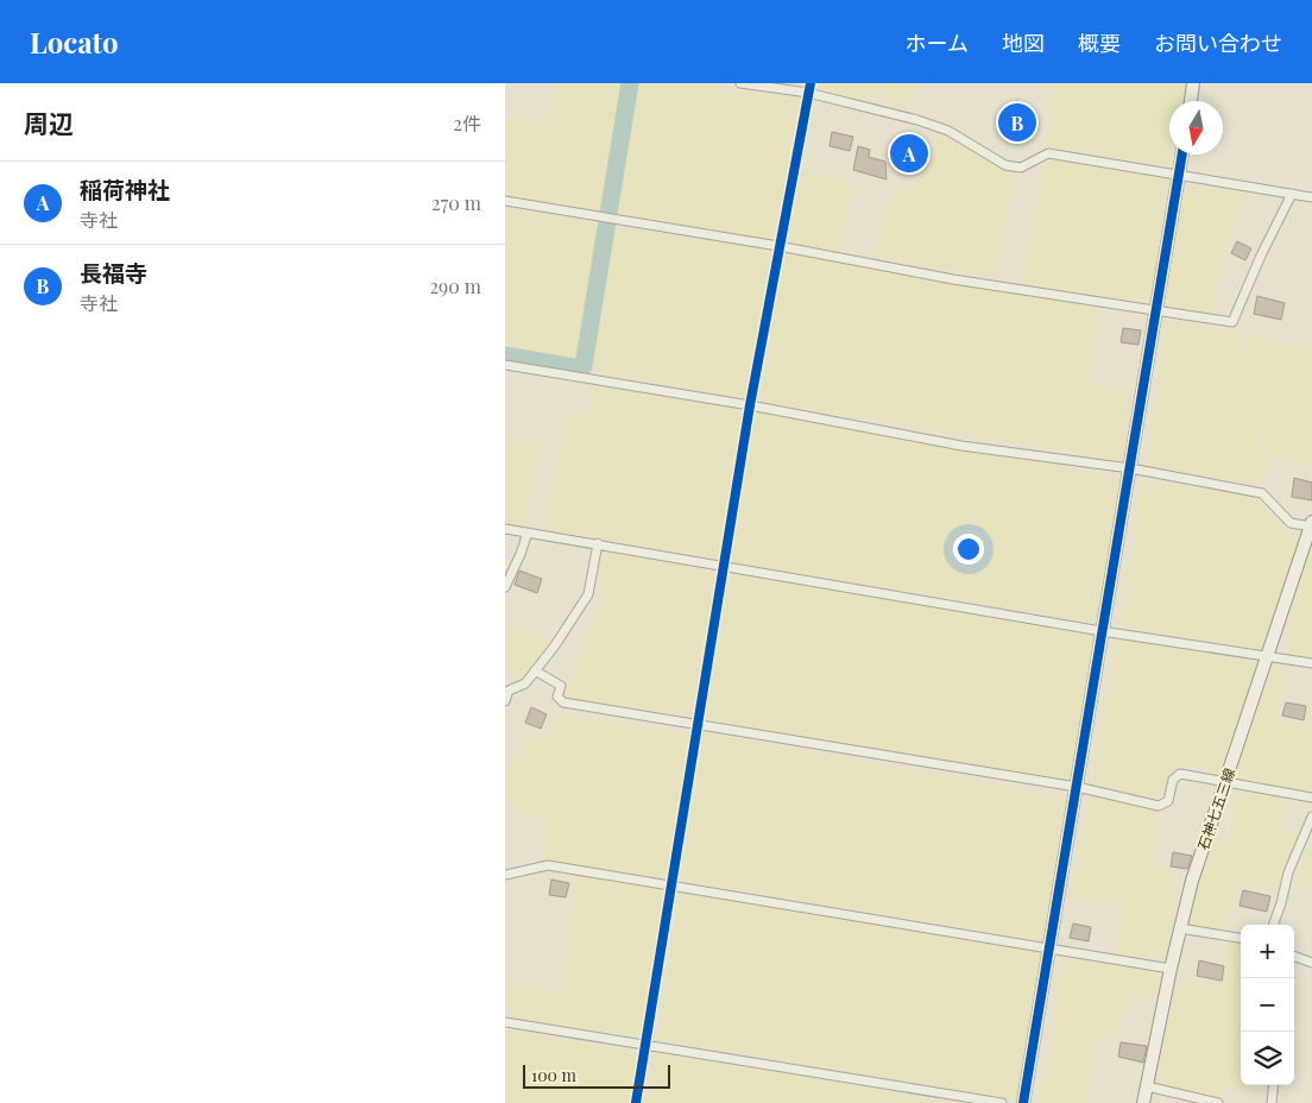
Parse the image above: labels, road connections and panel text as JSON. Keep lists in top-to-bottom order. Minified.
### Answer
{"streets":{"street":["石神七五三線"]},"scale_bar":"100 m","north":"bottom","page":{"header":"Locato","nav":["ホーム","地図","概要","お問い合わせ"],"heading":["周辺","2件"],"pins":["B","A"],"list":[{"mark":"A","name":"稲荷神社","note":"寺社","value":"270 m"},{"mark":"B","name":"長福寺","note":"寺社","value":"290 m"}],"map_buttons":["+","−"],"scale":"100 m"}}
